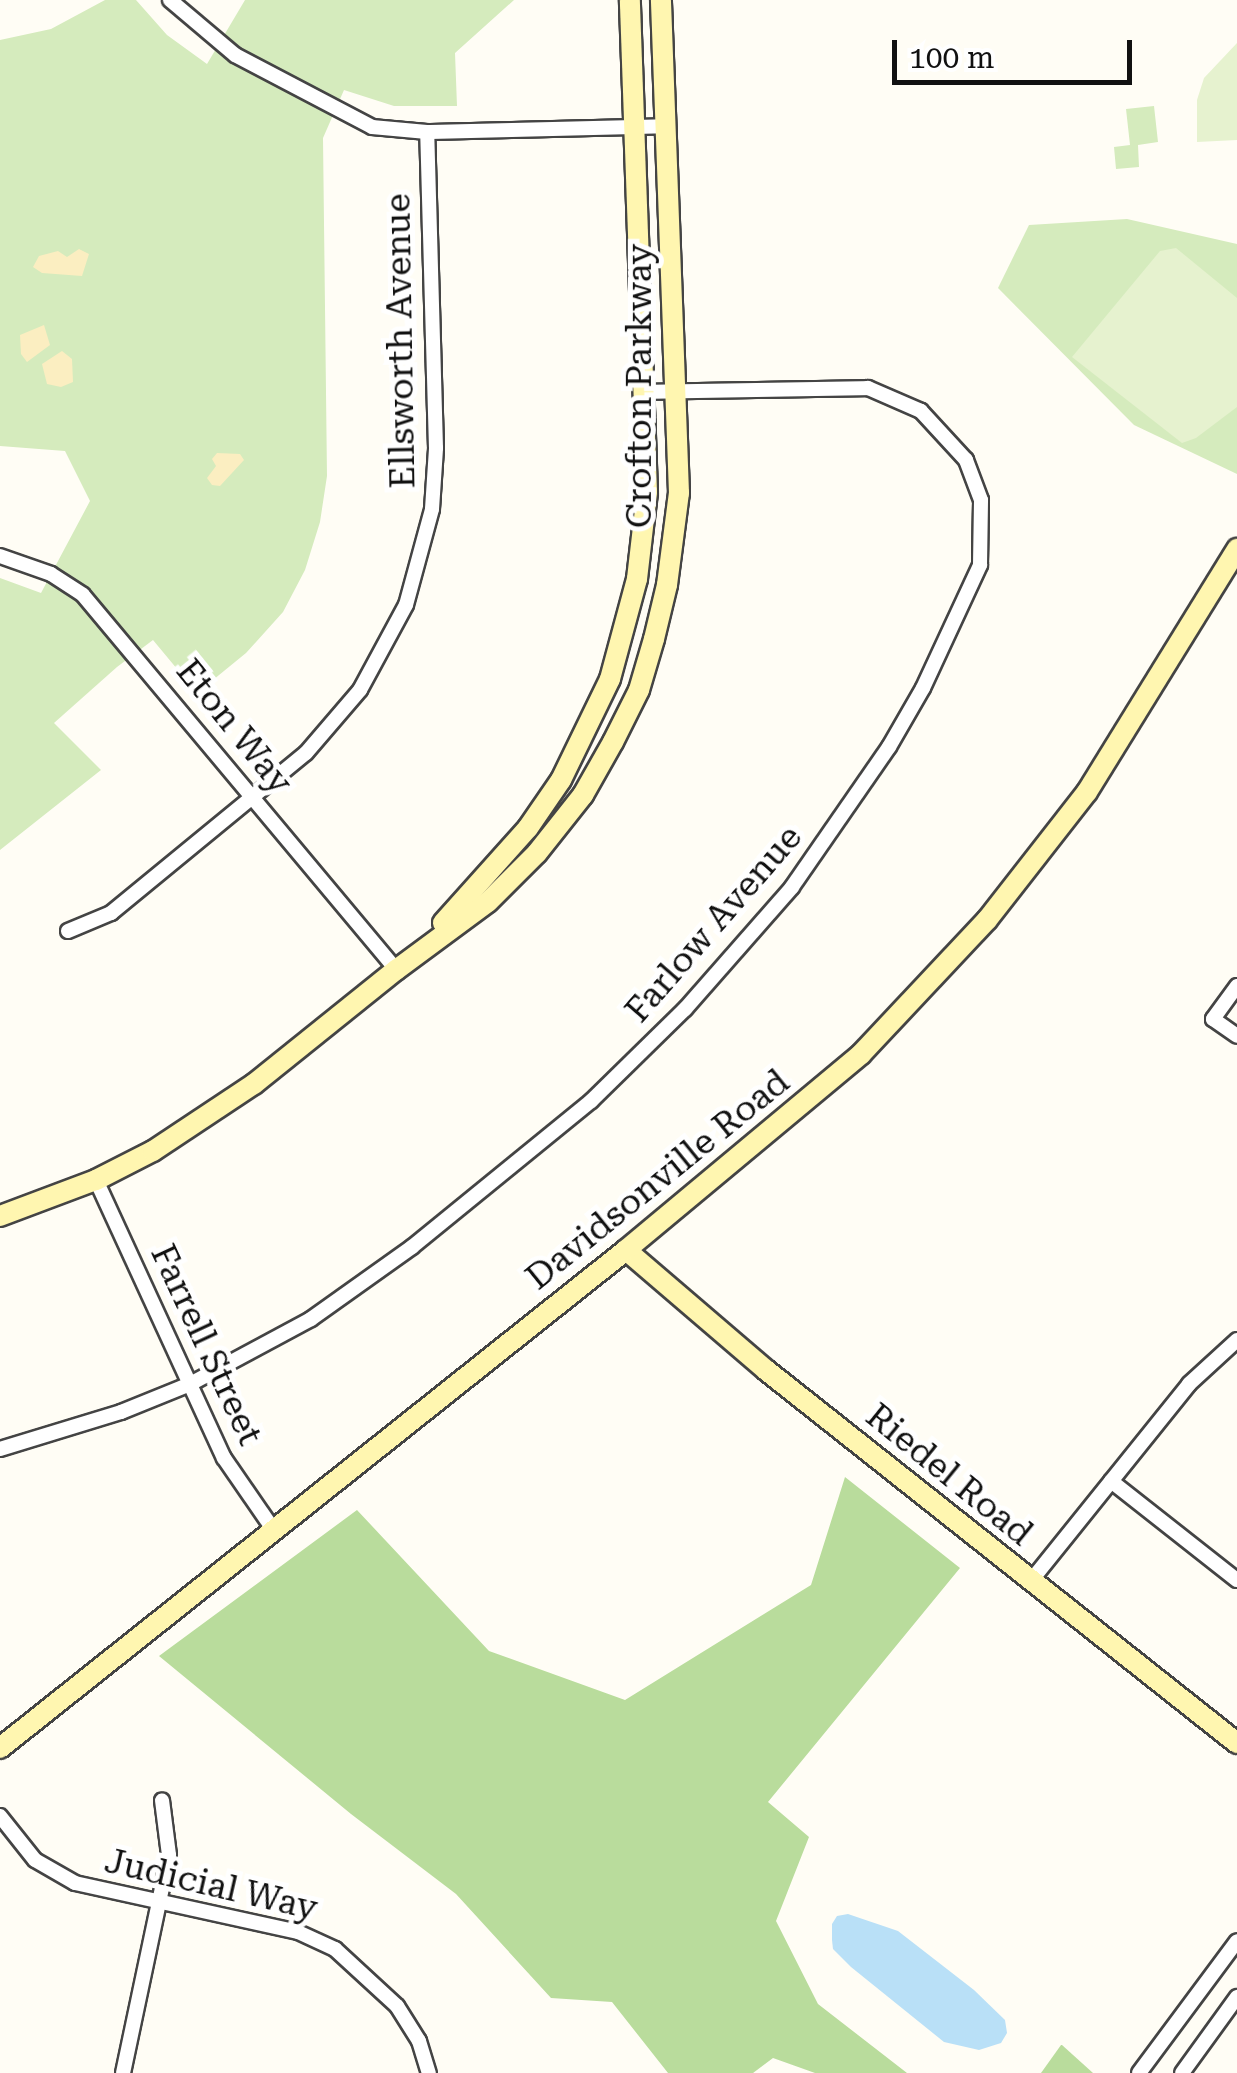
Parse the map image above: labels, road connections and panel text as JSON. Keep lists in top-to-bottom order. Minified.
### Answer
{"streets":{"street":["Ellsworth Avenue","Crofton Parkway","Eton Way","Farlow Avenue","Davidsonville Road","Farrell Street","Riedel Road","Judicial Way"]},"crossings":[["Ellsworth Avenue","Eton Way"],["Crofton Parkway","Eton Way"],["Crofton Parkway","Farlow Avenue"],["Crofton Parkway","Farrell Street"],["Farlow Avenue","Farrell Street"],["Davidsonville Road","Farrell Street"],["Davidsonville Road","Riedel Road"]],"scale_bar":"100 m"}
